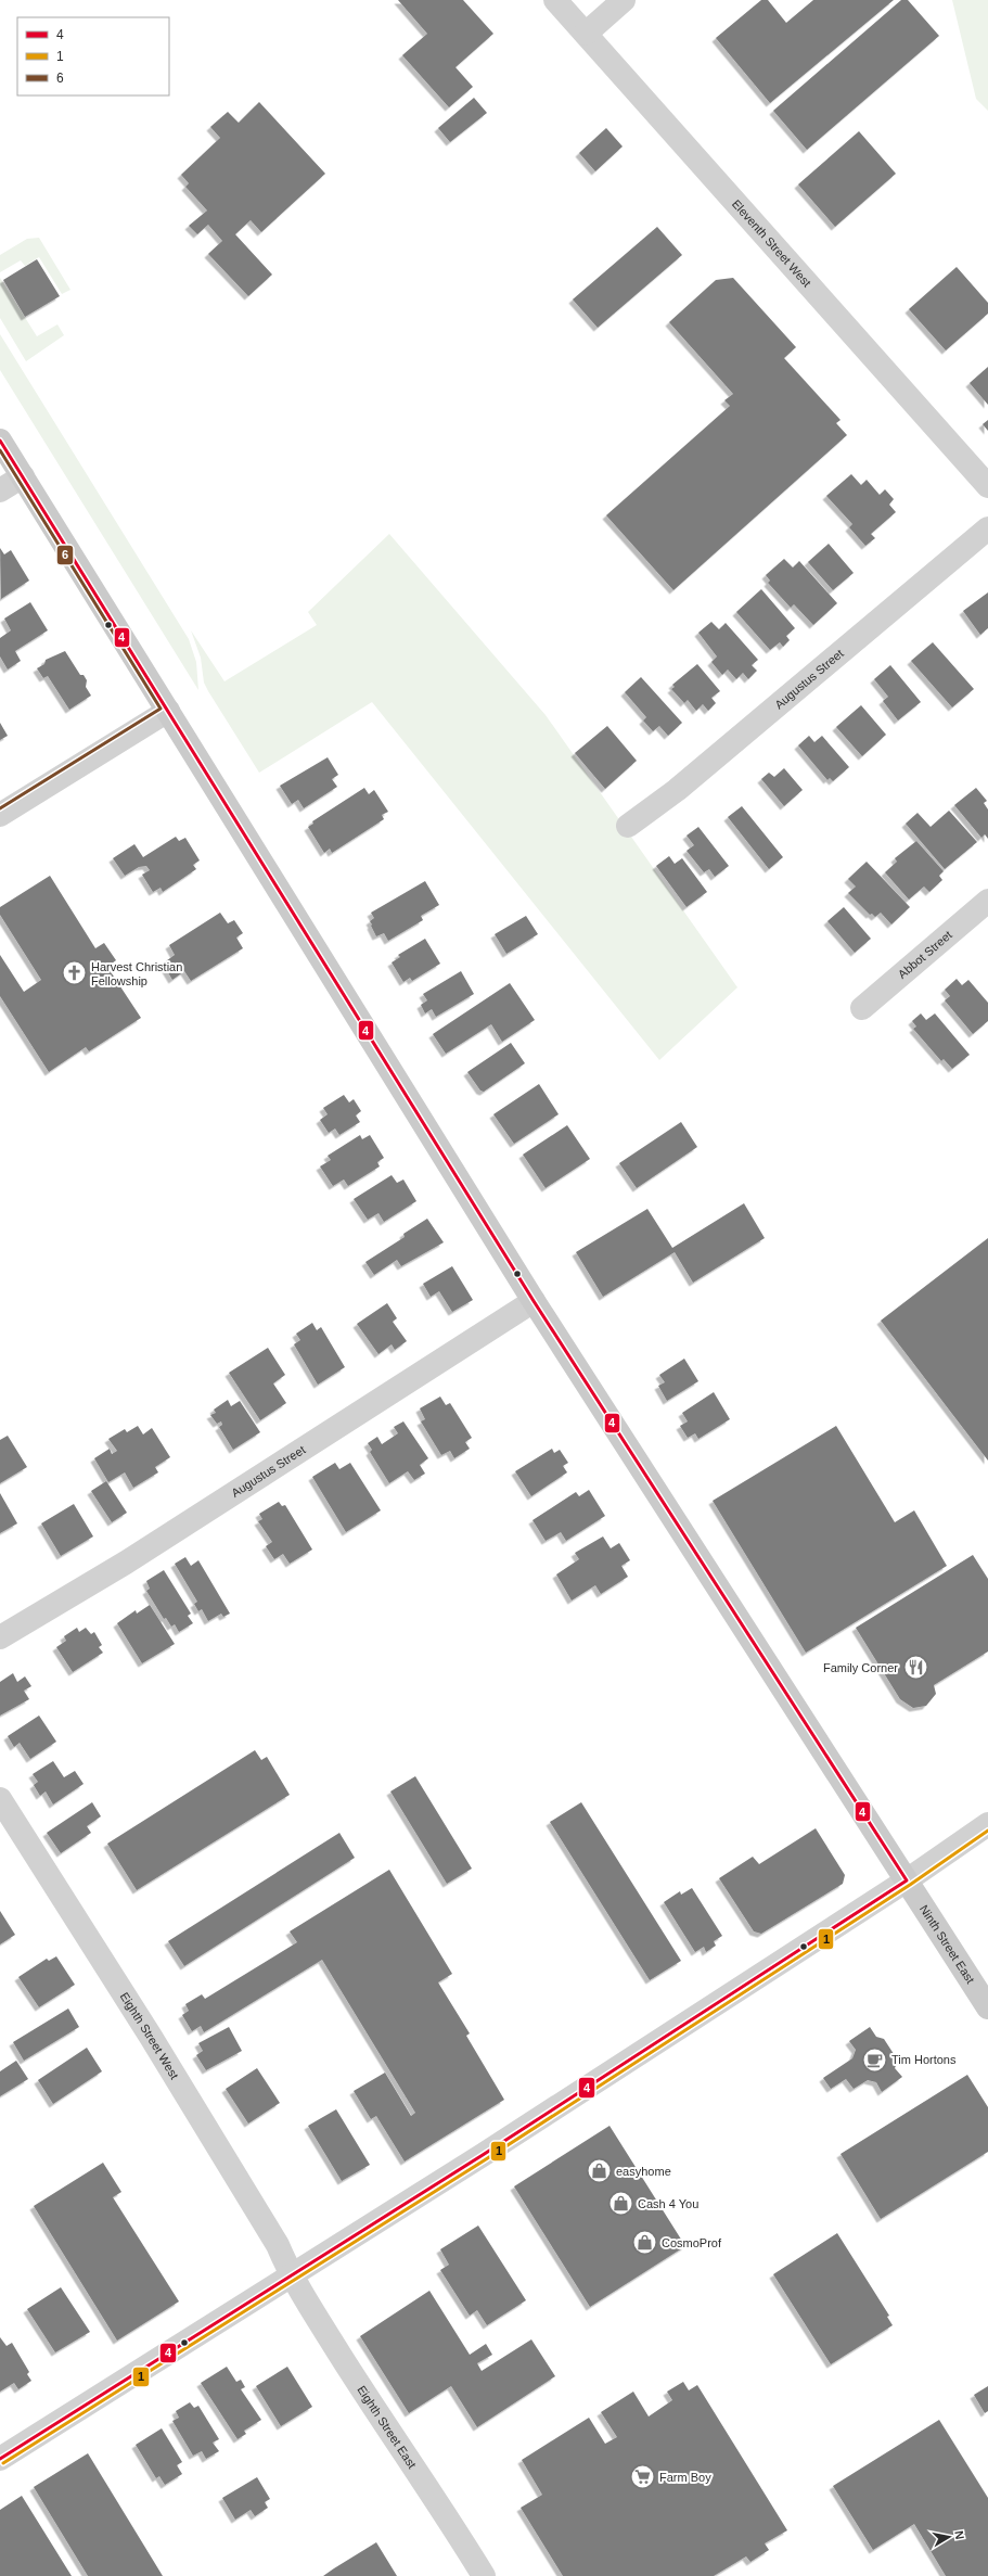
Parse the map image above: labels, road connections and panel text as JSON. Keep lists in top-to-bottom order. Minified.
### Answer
{"streets":{"main road":["Ninth Street East"],"street":["Eleventh Street West","Augustus Street","Abbot Street","Eighth Street West","Eighth Street East"]},"crossings":[["Augustus Street","Ninth Street East"],["Eighth Street West","Eighth Street East"]],"places":{"church":["Harvest Christian Fellowship"],"restaurant":["Family Corner"],"cafe":["Tim Hortons"],"shop":["easyhome","Cash 4 You","CosmoProf"],"supermarket":["Farm Boy"]},"lines":["transit line 4","transit line 6","transit line 1"],"legend":["4","1","6"],"north":"right"}
